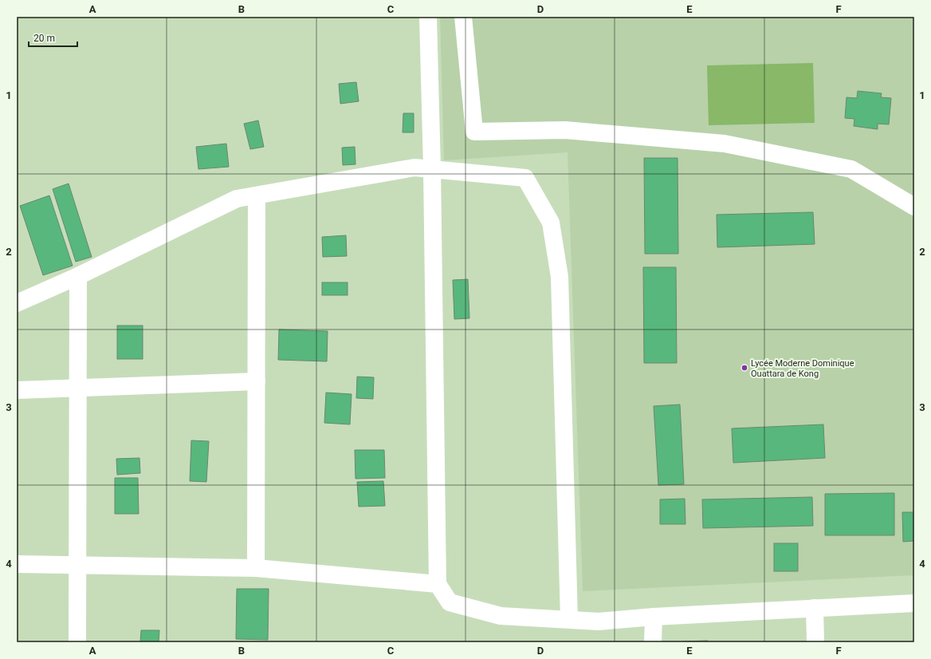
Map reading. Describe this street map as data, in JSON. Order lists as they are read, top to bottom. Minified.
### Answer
{"places":["Lycée Moderne Dominique Ouattara de Kong"],"scale_bar":"20 m","grid":{"columns":["A","B","C","D","E","F"],"rows":["1","2","3","4"]}}
